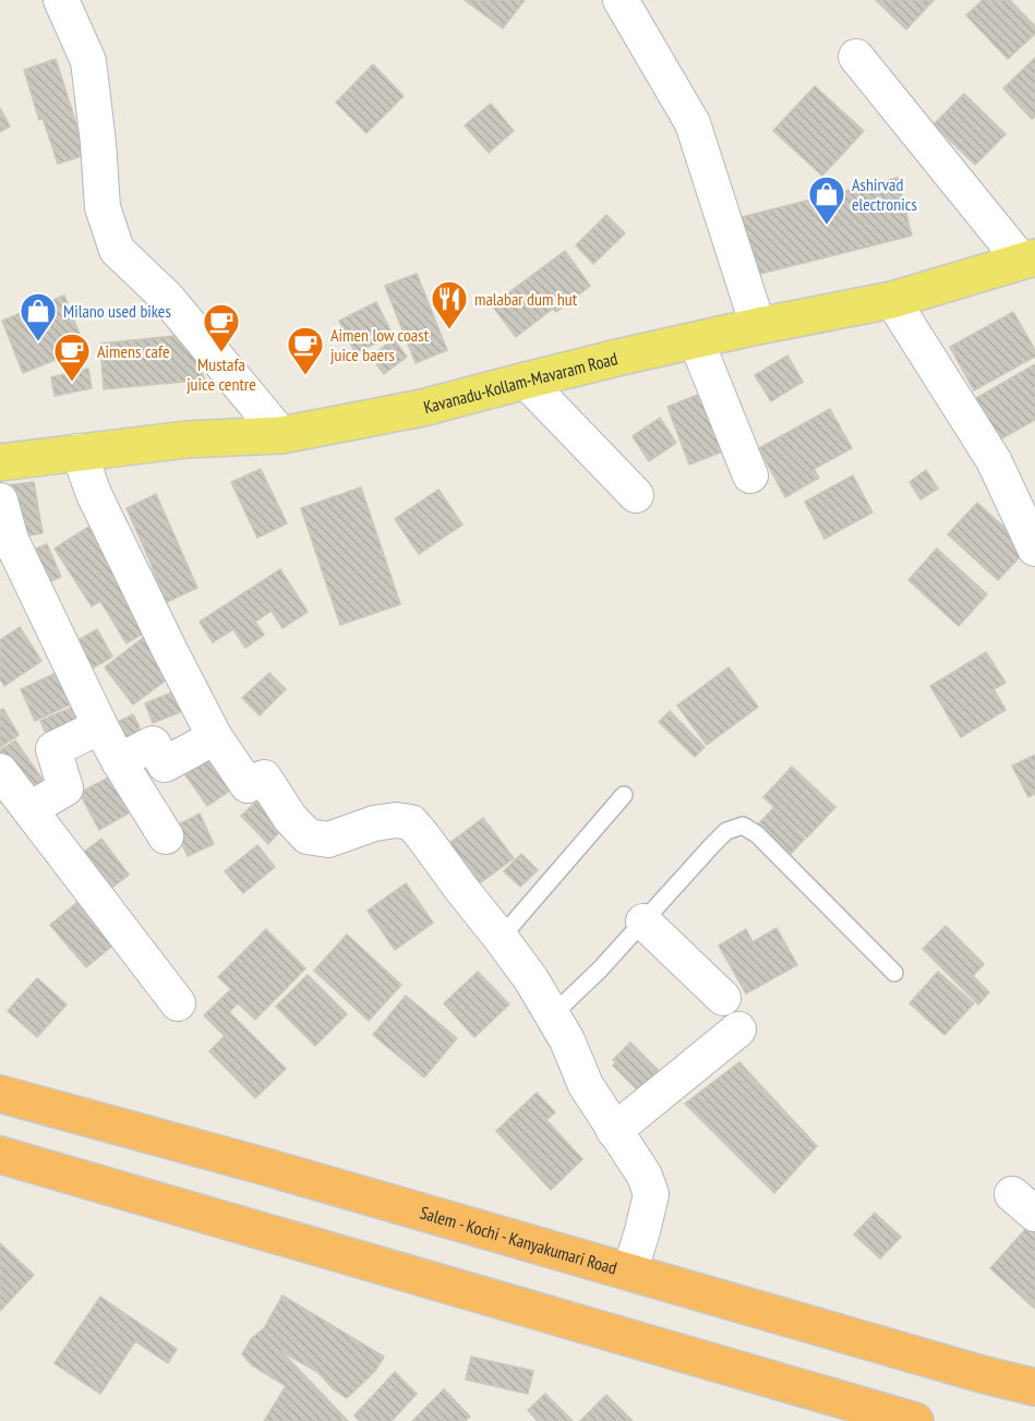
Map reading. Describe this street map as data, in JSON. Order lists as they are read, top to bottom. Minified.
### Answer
{"streets":{"highway":["Salem - Kochi - Kanyakumari Road"],"main road":["Kavanadu-Kollam-Mavaram Road"]},"places":{"shop":["Ashirvad electronics","Milano used bikes"],"restaurant":["malabar dum hut"],"cafe":["Mustafa juice centre","Aimen low coast juice baers","Aimens cafe"]}}
